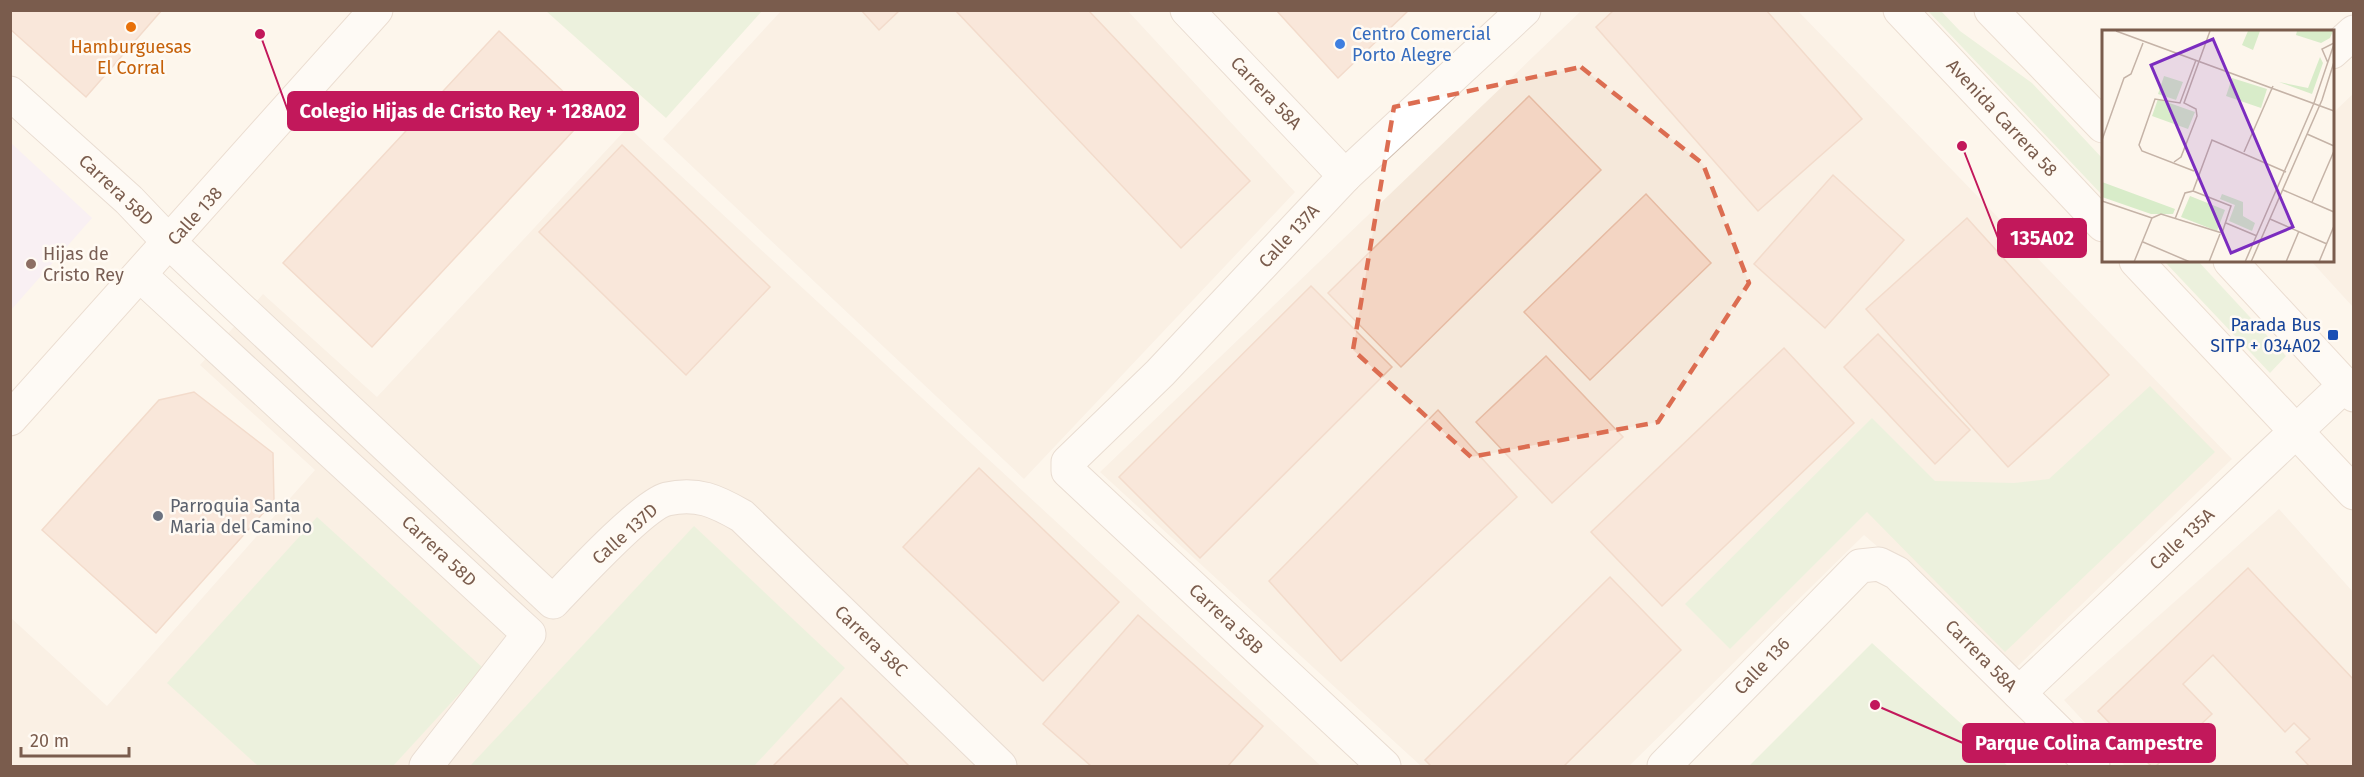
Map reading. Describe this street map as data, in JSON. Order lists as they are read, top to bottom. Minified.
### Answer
{"streets":{"street":["Carrera 58A","Avenida Carrera 58","Carrera 58D","Calle 138","Calle 137A","Calle 137D","Calle 135A","Carrera 58B","Carrera 58C","Calle 136"]},"crossings":[["Carrera 58A","Calle 137A"],["Carrera 58A","Calle 135A"],["Carrera 58A","Calle 136"],["Carrera 58D","Calle 138"],["Carrera 58D","Calle 137D"],["Calle 137A","Carrera 58B"],["Calle 137D","Carrera 58C"]],"places":{"other":["Hamburguesas El Corral","Colegio Hijas de Cristo Rey + 128A02","Centro Comercial Porto Alegre","135A02","Hijas de Cristo Rey","Parroquia Santa Maria del Camino","Parque Colina Campestre"],"transit":["Parada Bus SITP + 034A02"]},"scale_bar":"20 m"}
